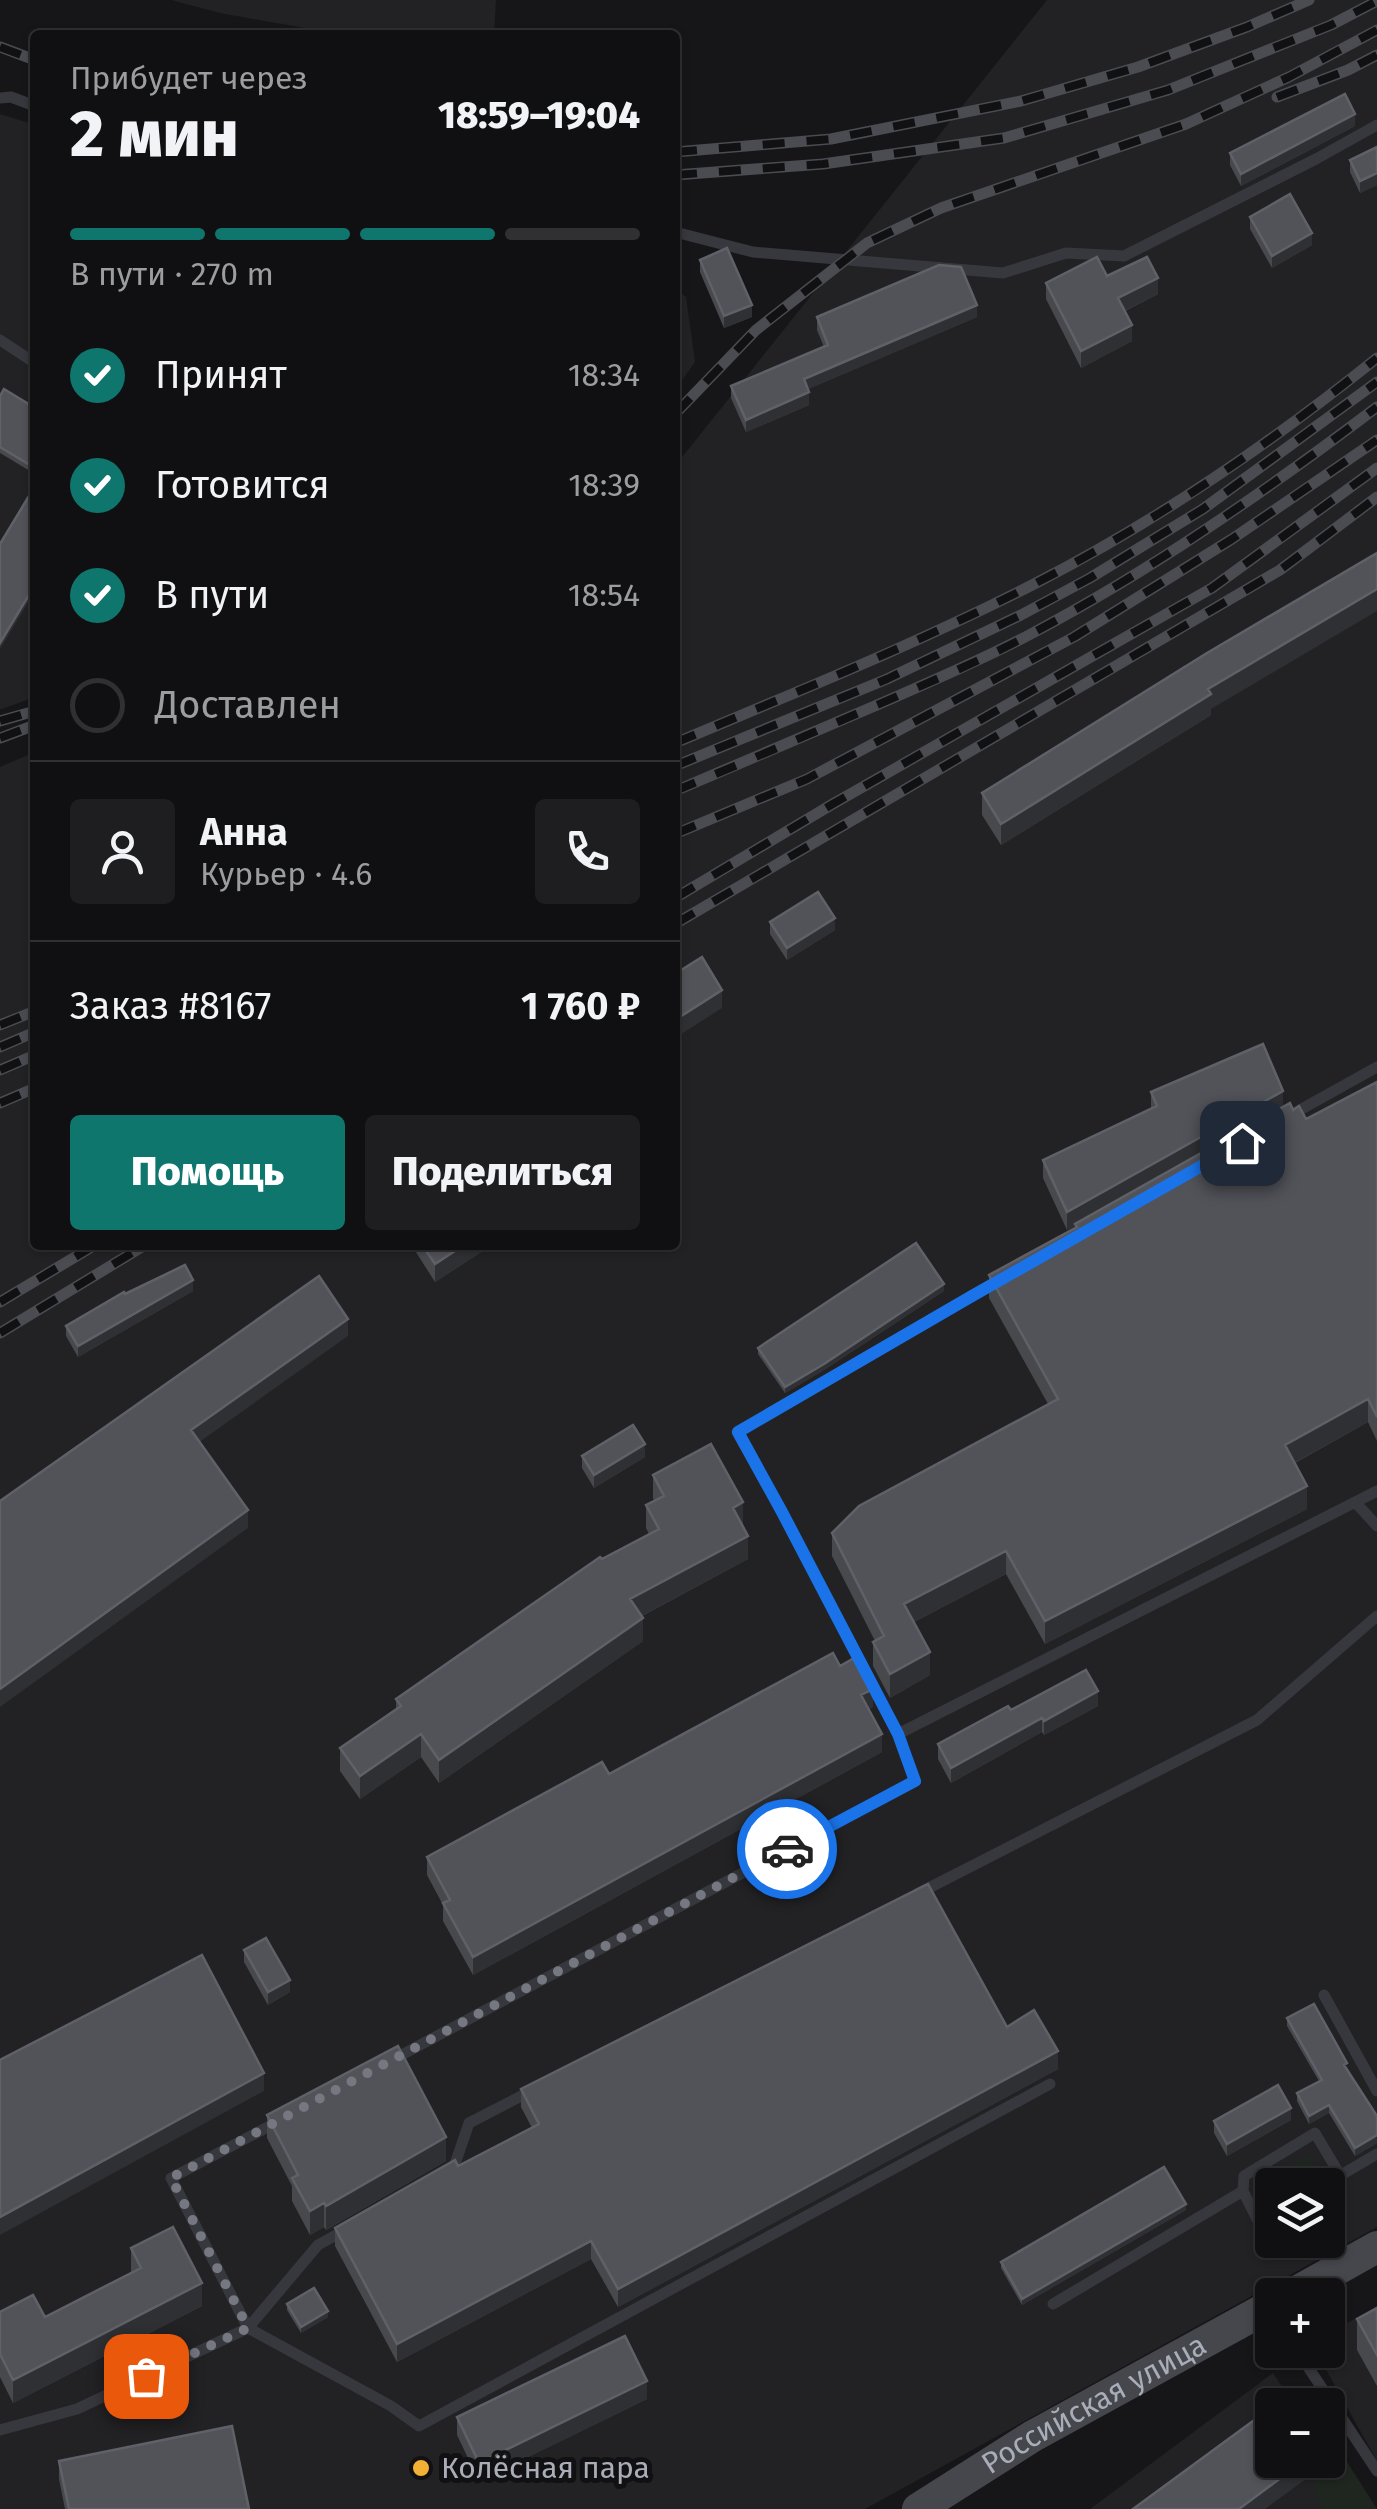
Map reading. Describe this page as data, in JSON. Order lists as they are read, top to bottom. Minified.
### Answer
{"streets":{"main road":["Российская улица"]},"places":["Колёсная пара"],"page":{"heading":["2 мин","Прибудет через","18:59–19:04"],"panel":["Анна","Курьер · 4.6","Заказ #8167","1 760 ₽"],"bar":"В пути · 270 m","list":[["Принят","18:34"],["Готовится","18:39"],["В пути","18:54"],"Доставлен"],"buttons":["Помощь","Поделиться"],"map_buttons":["+","−"]}}
